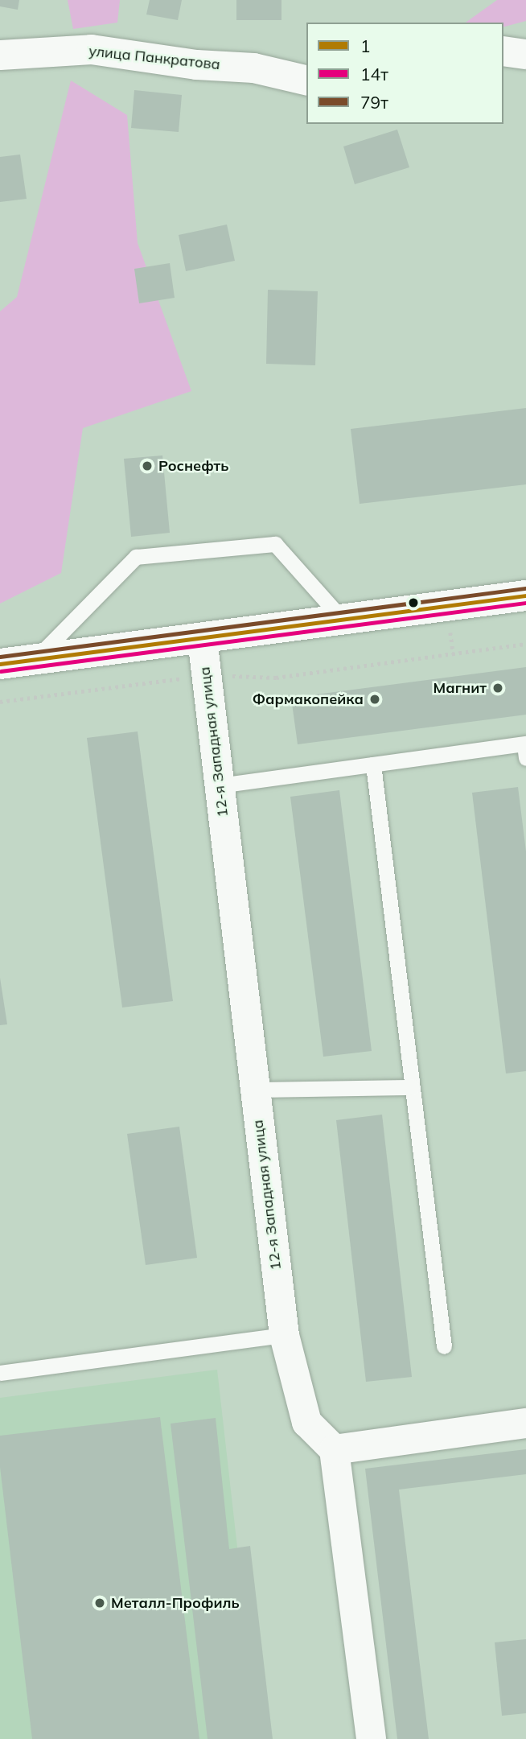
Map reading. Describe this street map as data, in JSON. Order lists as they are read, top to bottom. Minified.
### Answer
{"streets":{"street":["улица Панкратова","12-я Западная улица"]},"places":["Роснефть","Магнит","Фармакопейка","Металл-Профиль"],"lines":["transit line 79т","transit line 1","transit line 14т"],"legend":["1","14т","79т"]}
